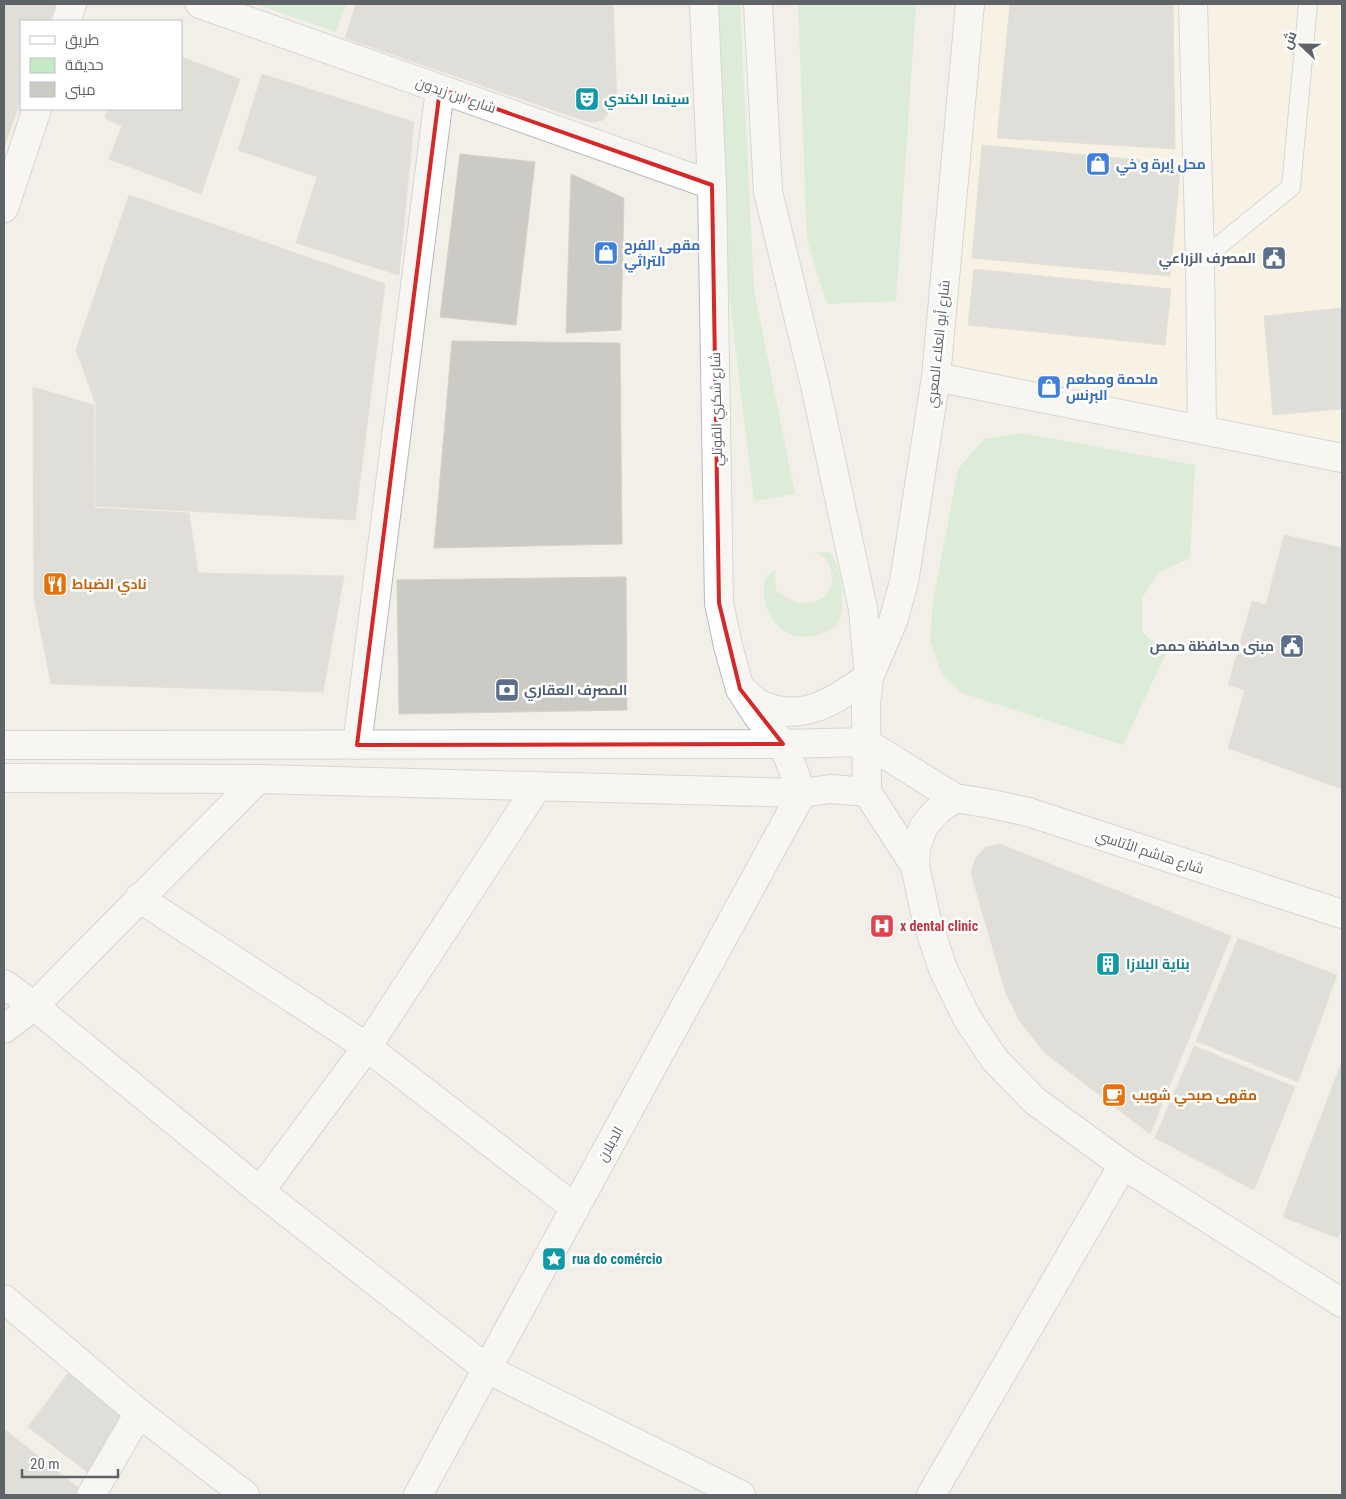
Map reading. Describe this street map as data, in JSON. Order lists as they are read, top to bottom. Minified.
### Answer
{"streets":{"street":["شارع ابن زيدون","شارع أبو العلاء المعري","شارع شكري القوتلي","شارع هاشم الأتاسي","الدبلان"]},"crossings":[["شارع ابن زيدون","شارع شكري القوتلي"],["شارع شكري القوتلي","الدبلان"]],"places":{"theatre":["سينما الكندي"],"shop":["محل إبرة و خي","مقهى الفرح التراثي","ملحمة ومطعم البرنس"],"public building":["المصرف الزراعي","مبنى محافظة حمص"],"restaurant":["نادي الضباط"],"bank":["المصرف العقاري"],"hospital":["x dental clinic"],"building":["بناية البلازا"],"cafe":["مقهى صبحي شويب"],"place":["rua do comércio"]},"legend":["طريق","حديقة","مبنى"],"scale_bar":"20 m","north":"left"}
